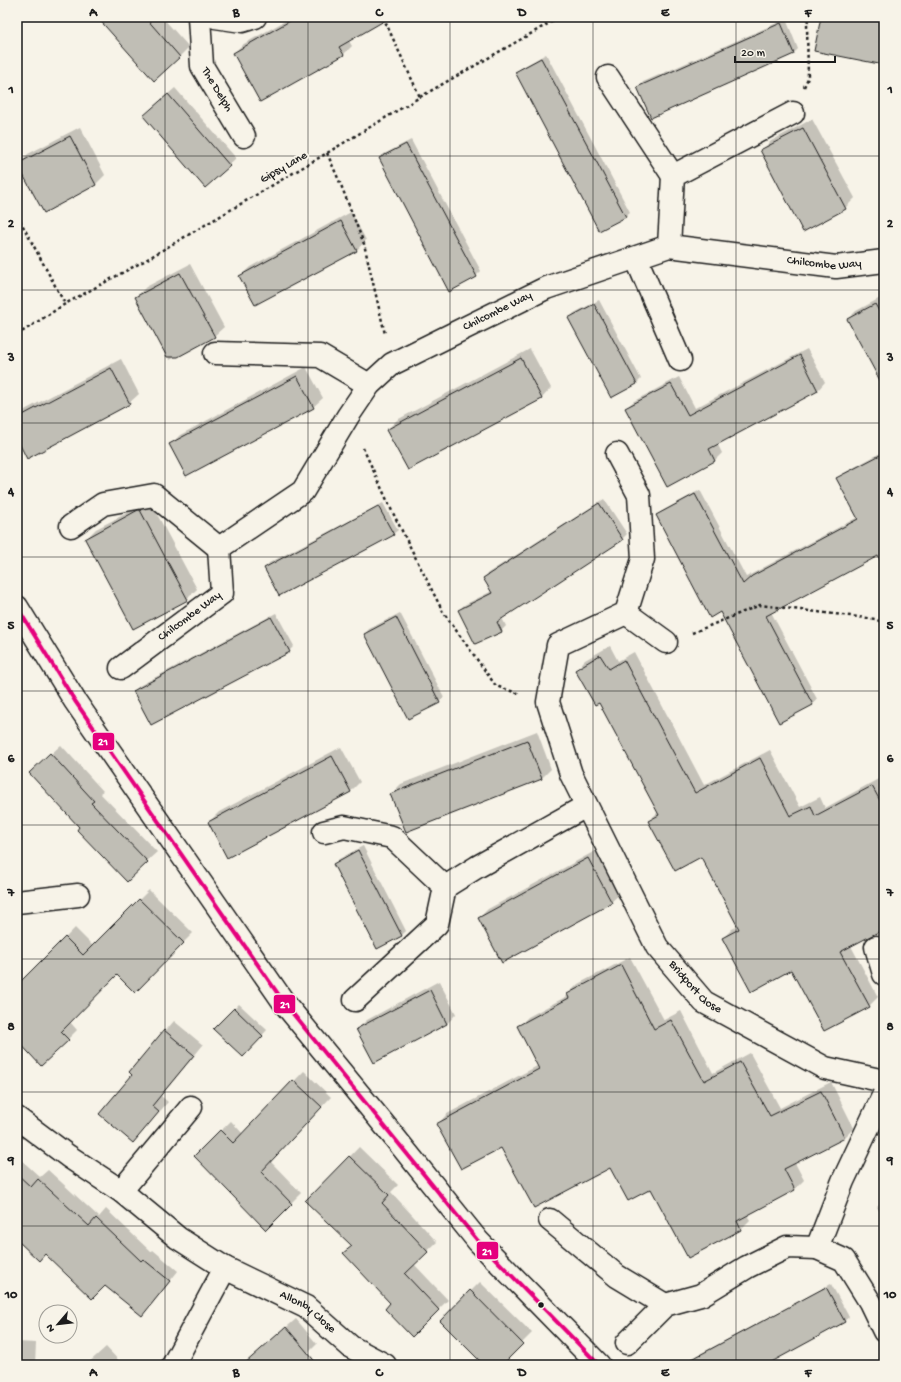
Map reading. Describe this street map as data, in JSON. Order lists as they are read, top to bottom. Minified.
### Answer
{"streets":{"street":["The Delph","Chilcombe Way","Bridport Close","Allonby Close"],"path":["Gipsy Lane"]},"lines":["transit line 21"],"scale_bar":"20 m","north":"bottom left","grid":{"columns":["A","B","C","D","E","F"],"rows":["1","2","3","4","5","6","7","8","9","10"]}}
